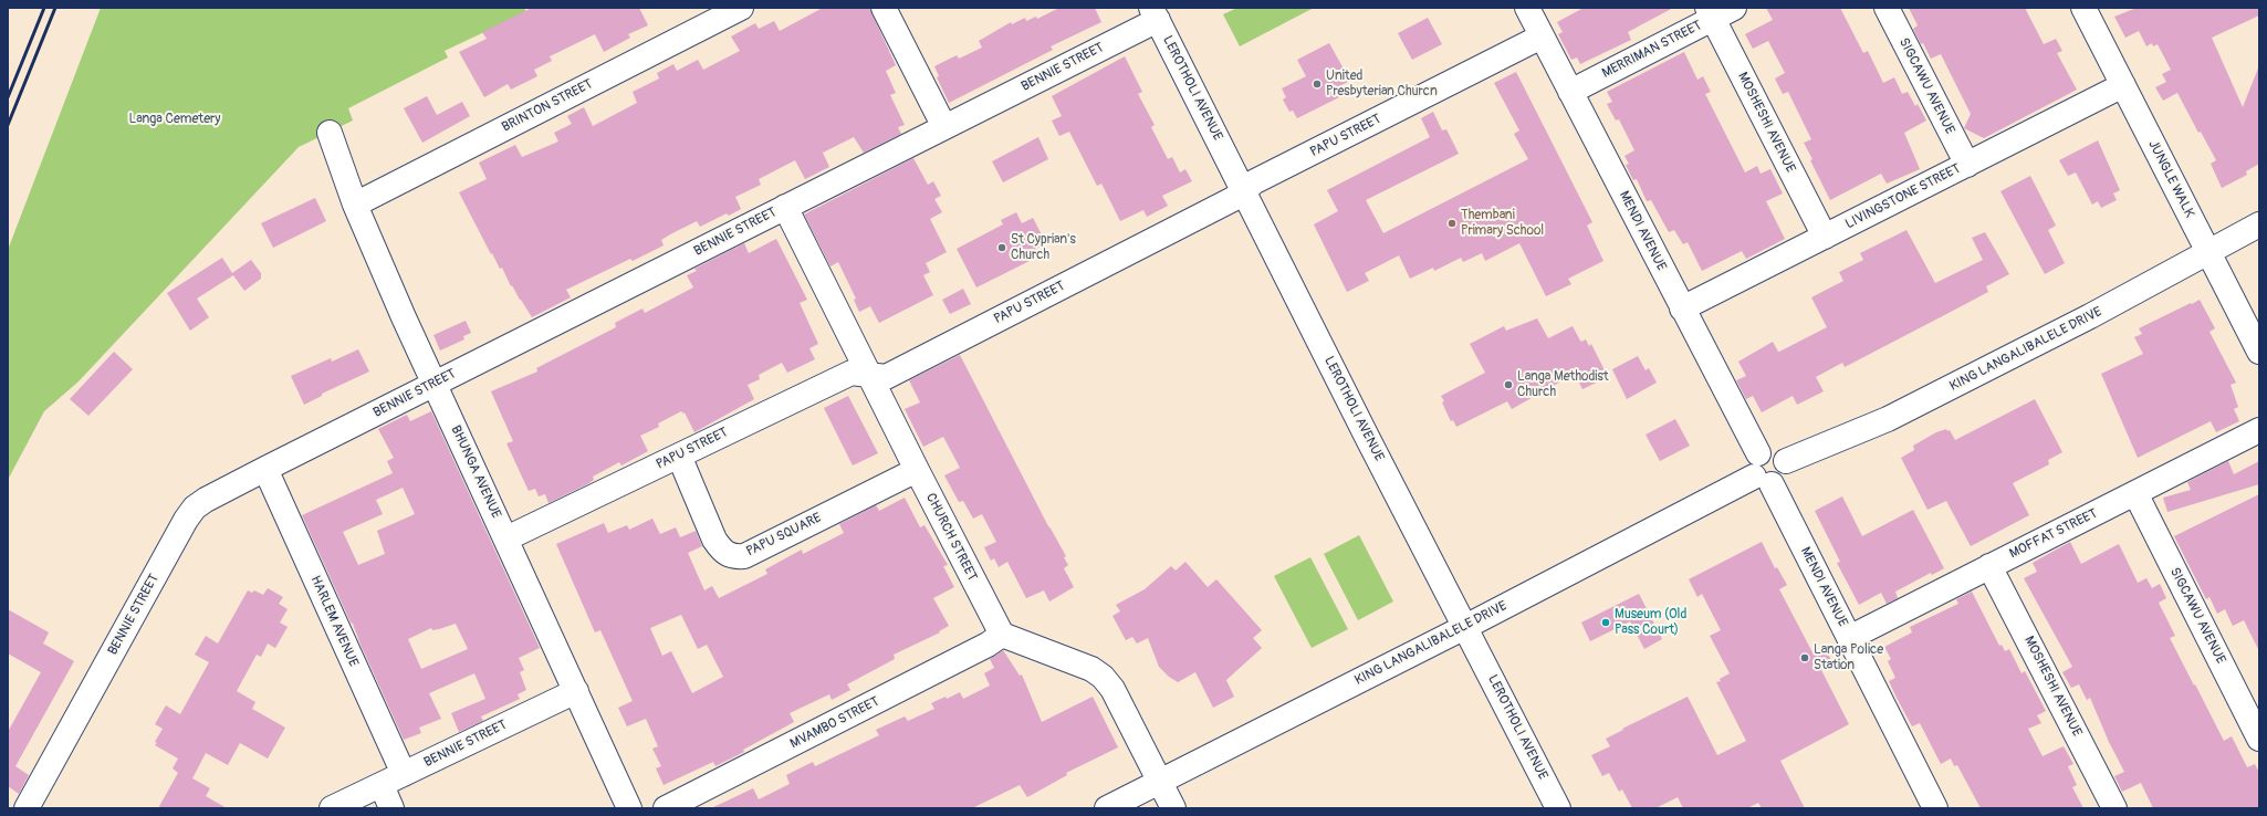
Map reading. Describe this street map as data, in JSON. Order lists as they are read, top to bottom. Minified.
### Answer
{"streets":{"street":["MERRIMAN STREET","BENNIE STREET","SIGCAWU AVENUE","LEROTHOLI AVENUE","BRINTON STREET","MOSHESHI AVENUE","PAPU STREET","JUNGLE WALK","LIVINGSTONE STREET","MENDI AVENUE","KING LANGALIBALELE DRIVE","BHUNGA AVENUE","MOFFAT STREET","PAPU SQUARE","CHURCH STREET","HARLEM AVENUE","MVAMBO STREET"]},"crossings":[["MERRIMAN STREET","MOSHESHI AVENUE"],["MERRIMAN STREET","MENDI AVENUE"],["BENNIE STREET","LEROTHOLI AVENUE"],["BENNIE STREET","BHUNGA AVENUE"],["BENNIE STREET","CHURCH STREET"],["BENNIE STREET","HARLEM AVENUE"],["SIGCAWU AVENUE","LIVINGSTONE STREET"],["SIGCAWU AVENUE","MOFFAT STREET"],["LEROTHOLI AVENUE","PAPU STREET"],["LEROTHOLI AVENUE","KING LANGALIBALELE DRIVE"],["BRINTON STREET","BHUNGA AVENUE"],["MOSHESHI AVENUE","LIVINGSTONE STREET"],["MOSHESHI AVENUE","MOFFAT STREET"],["PAPU STREET","MENDI AVENUE"],["PAPU STREET","BHUNGA AVENUE"],["PAPU STREET","PAPU SQUARE"],["PAPU STREET","CHURCH STREET"],["JUNGLE WALK","LIVINGSTONE STREET"],["JUNGLE WALK","KING LANGALIBALELE DRIVE"],["LIVINGSTONE STREET","MENDI AVENUE"],["MENDI AVENUE","KING LANGALIBALELE DRIVE"],["MENDI AVENUE","MOFFAT STREET"],["PAPU SQUARE","CHURCH STREET"],["CHURCH STREET","MVAMBO STREET"]],"parks":["Langa Cemetery"],"places":["United Presbyterian Churcn","Thembani Primary School","St Cyprian's Church","Langa Methodist Church","Museum (Old Pass Court)","Langa Police Station"]}
